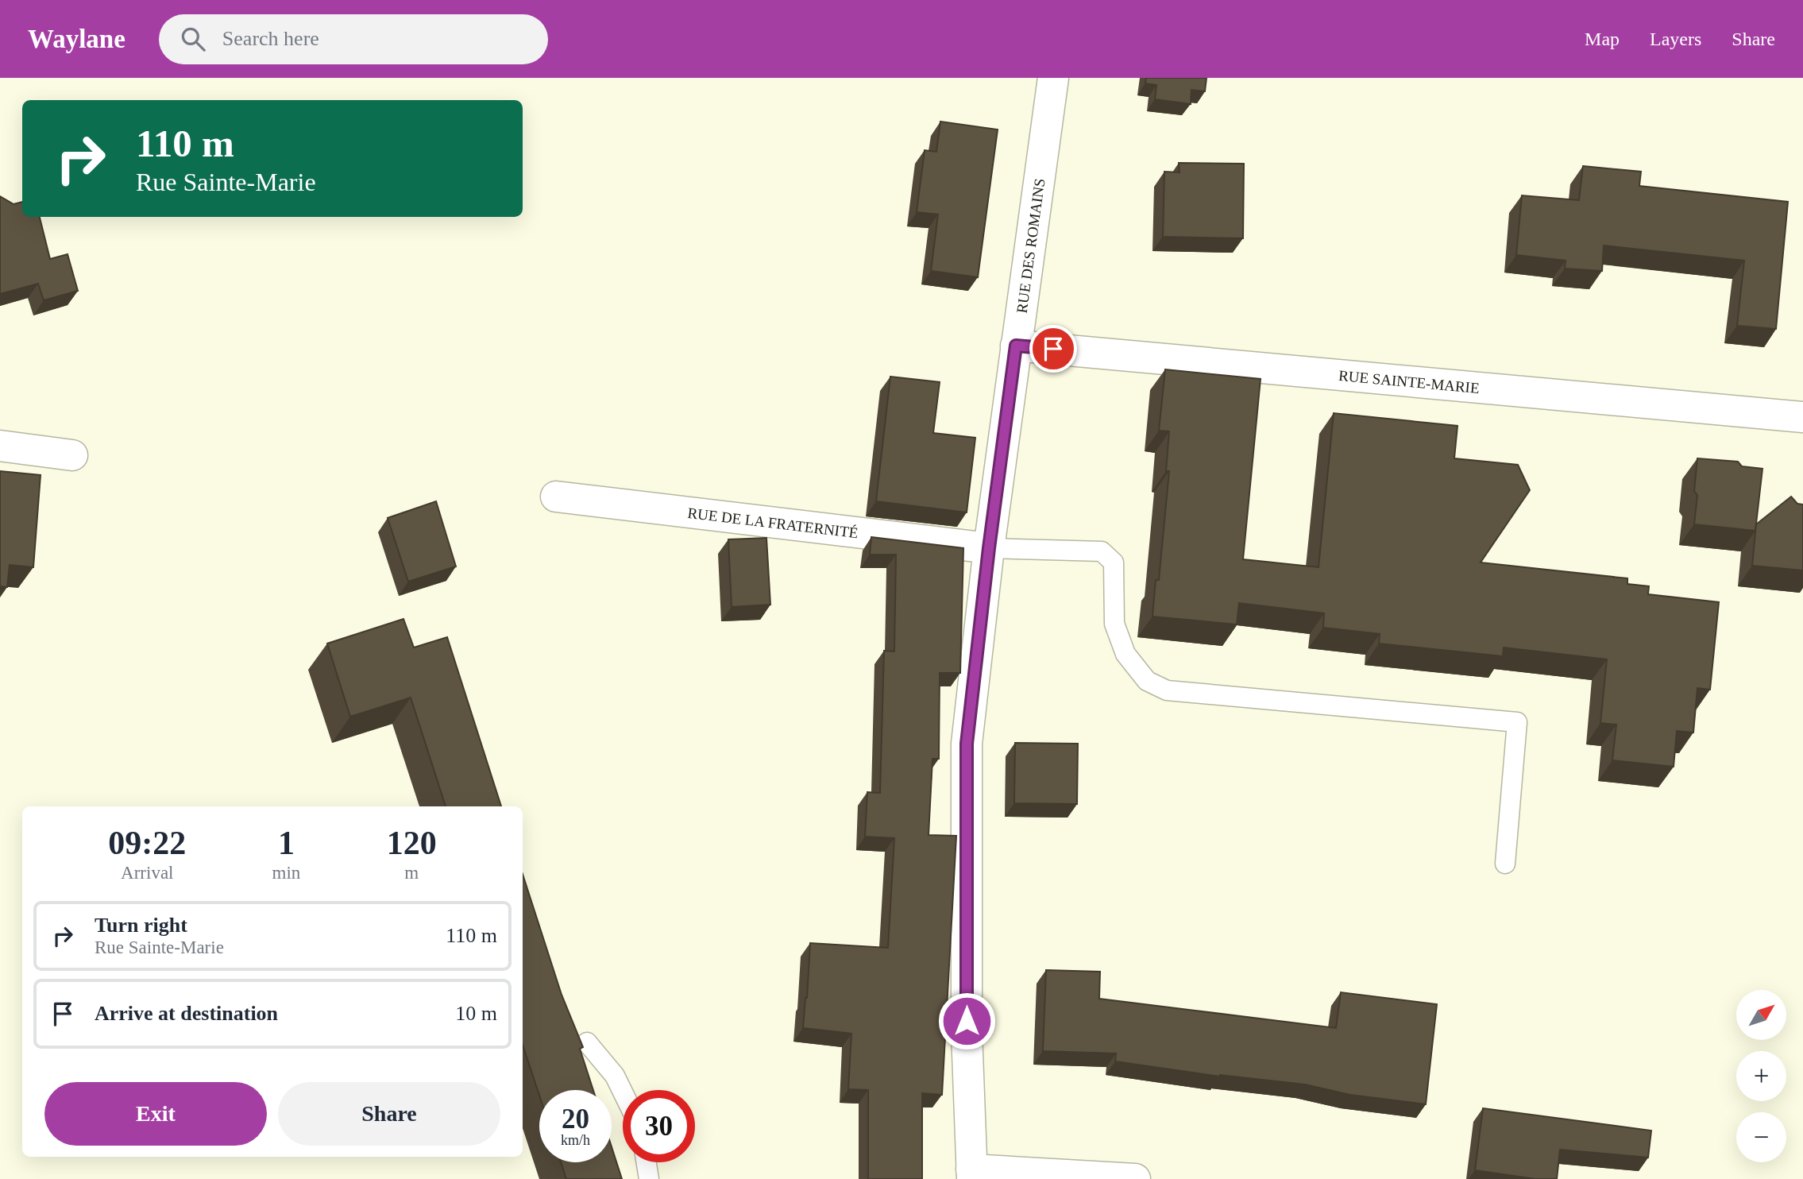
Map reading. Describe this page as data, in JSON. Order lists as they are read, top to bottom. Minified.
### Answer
{"streets":{"street":["RUE DES ROMAINS","RUE SAINTE-MARIE","RUE DE LA FRATERNITÉ"]},"crossings":[["RUE DES ROMAINS","RUE SAINTE-MARIE"],["RUE DES ROMAINS","RUE DE LA FRATERNITÉ"]],"north":"top right","page":{"header":"Waylane","search":"Search here","nav":["Map","Layers","Share"],"turn":["110 m","Rue Sainte-Marie"],"eta":["09:22","Arrival","1","min","120","m"],"list":[{"name":"Turn right","note":"Rue Sainte-Marie","value":"110 m"},{"name":"Arrive at destination","value":"10 m"}],"map_buttons":["+","−"],"buttons":["Exit","Share"],"speed":"20 km/h","limit":"30"}}
